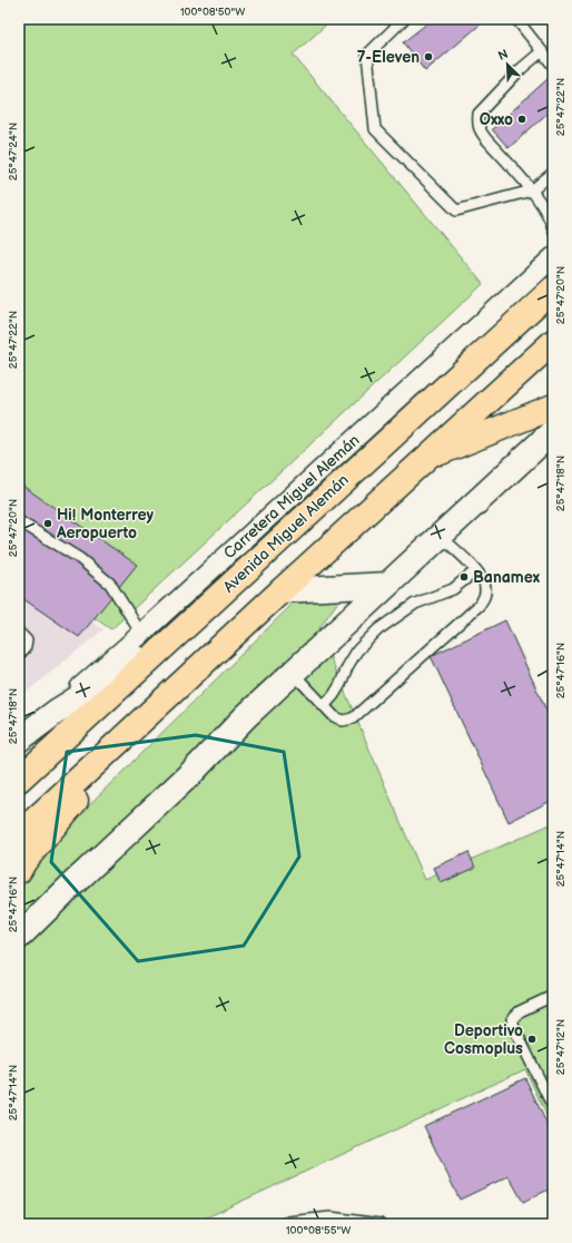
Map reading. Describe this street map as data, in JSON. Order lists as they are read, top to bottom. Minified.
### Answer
{"streets":{"highway":["Avenida Miguel Alemán"],"street":["Carretera Miguel Alemán"]},"places":["7-Eleven","Oxxo","Hi! Monterrey Aeropuerto","Banamex","Deportivo Cosmoplus"],"north":"top left","coordinates":["100°08'50\"W","25°47'22\"N","25°47'24\"N","25°47'20\"N","25°47'18\"N","25°47'16\"N","25°47'14\"N","25°47'12\"N","100°08'55\"W"]}
